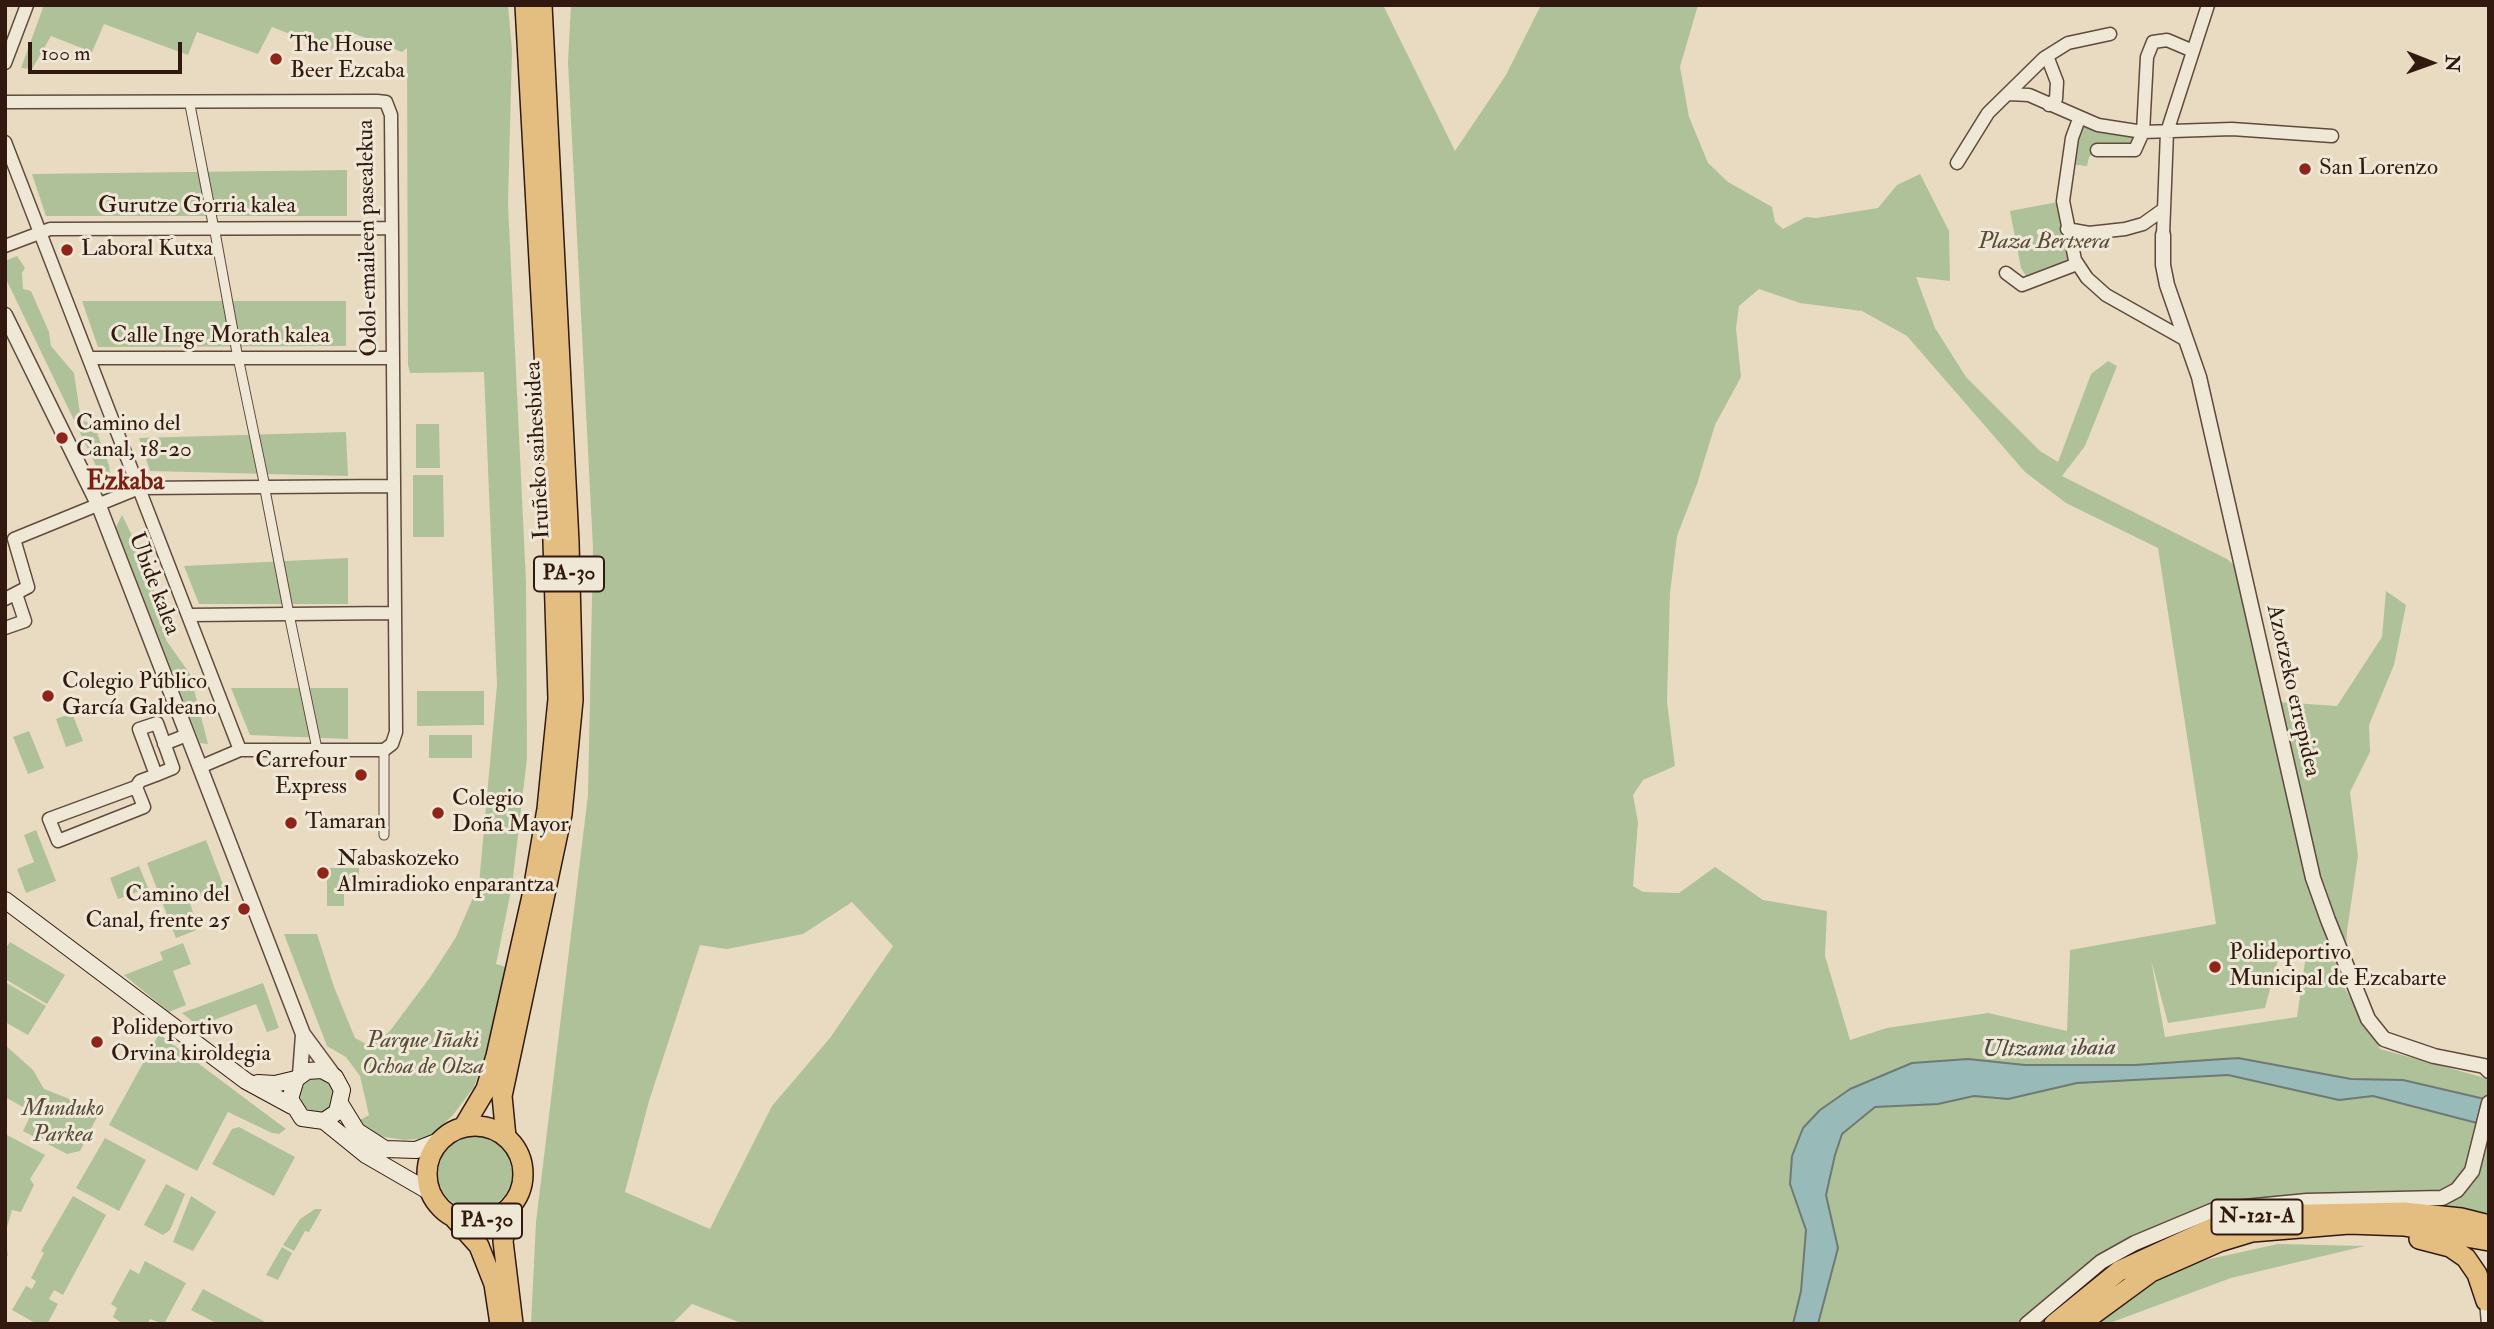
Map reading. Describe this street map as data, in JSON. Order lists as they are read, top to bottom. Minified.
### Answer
{"streets":{"highway":["Iruñeko saihesbidea","PA-30","N-121-A"],"street":["Gurutze Gorria kalea","Odol-emaileen pasealekua","Calle Inge Morath kalea","Ubide kalea","Azotzeko errepidea"]},"crossings":[["Gurutze Gorria kalea","Odol-emaileen pasealekua"],["Gurutze Gorria kalea","Ubide kalea"],["Odol-emaileen pasealekua","Calle Inge Morath kalea"],["Calle Inge Morath kalea","Ubide kalea"],["Iruñeko saihesbidea","PA-30"]],"districts":["Ezkaba"],"water":["Ultzama ibaia"],"parks":["Plaza Bertxera","Parque Iñaki Ochoa de Olza","Munduko Parkea"],"places":["The House Beer Ezcaba","San Lorenzo","Laboral Kutxa","Camino del Canal, 18-20","Colegio Público García Galdeano","Carrefour Express","Colegio Doña Mayor","Tamaran","Nabaskozeko Almiradioko enparantza","Camino del Canal, frente 25","Polideportivo Municipal de Ezcabarte","Polideportivo Orvina kiroldegia"],"scale_bar":"100 m","north":"right"}
